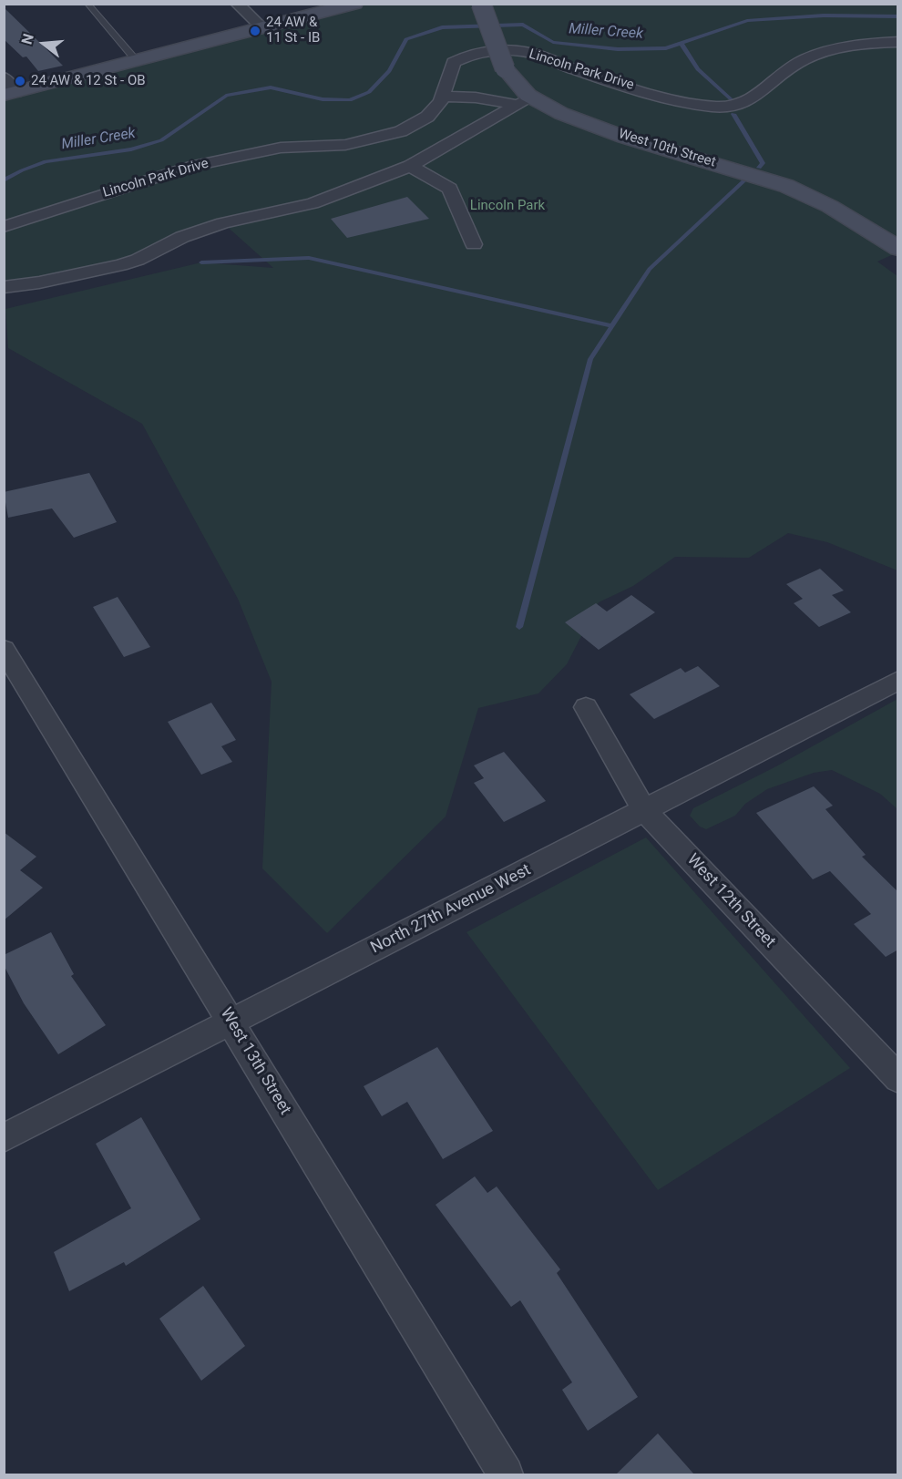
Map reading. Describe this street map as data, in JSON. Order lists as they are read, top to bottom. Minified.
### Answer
{"streets":{"street":["Lincoln Park Drive","West 10th Street","West 12th Street","North 27th Avenue West","West 13th Street"]},"crossings":[["West 12th Street","North 27th Avenue West"],["North 27th Avenue West","West 13th Street"]],"water":["Miller Creek"],"parks":["Lincoln Park"],"places":["24 AW & 11 St - IB","24 AW & 12 St - OB"],"north":"left"}
